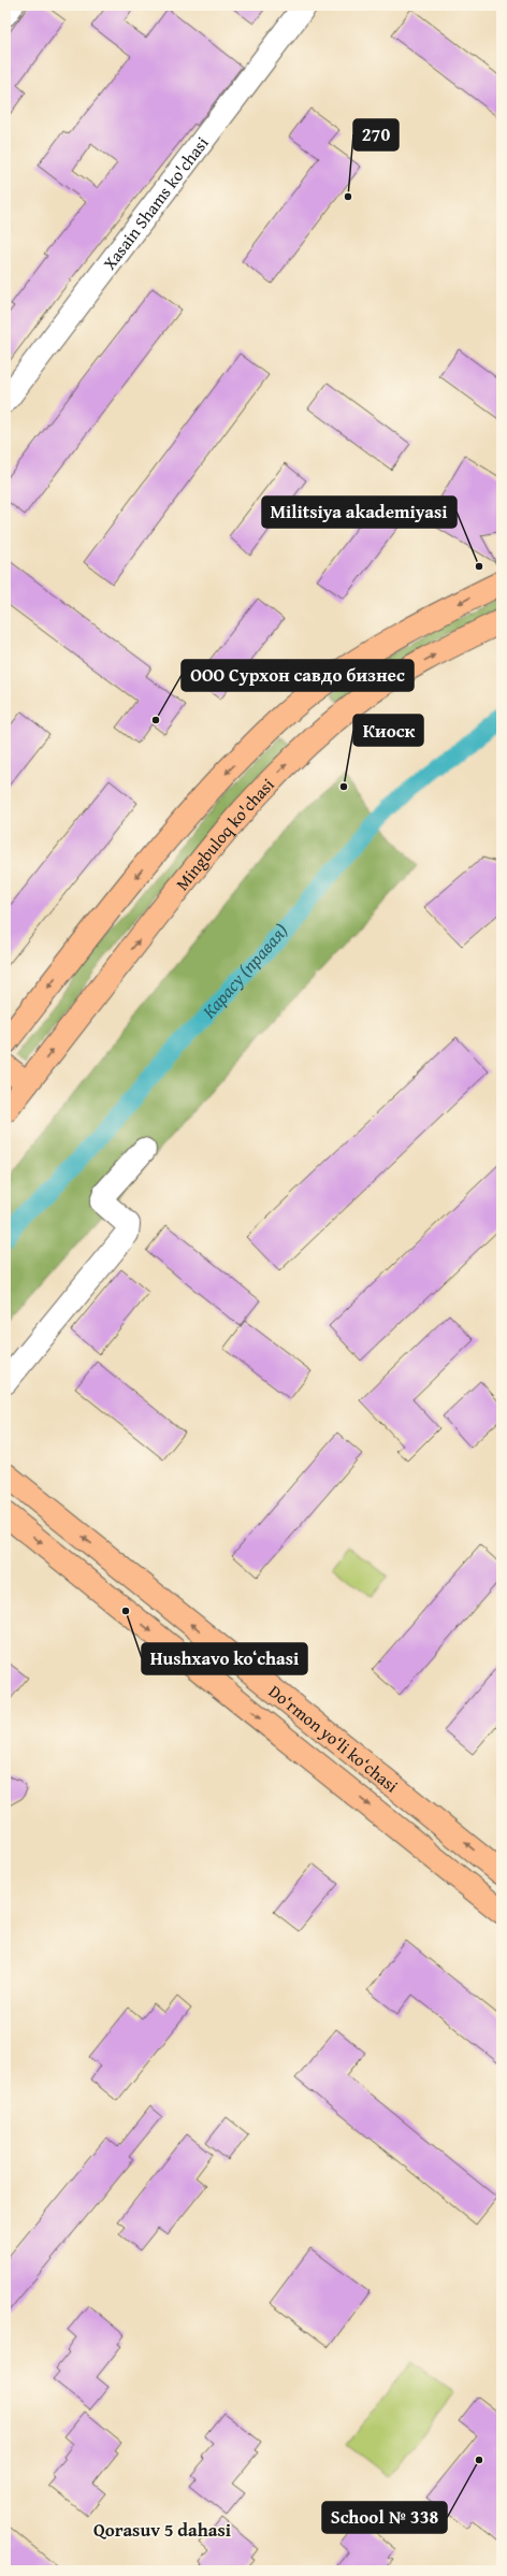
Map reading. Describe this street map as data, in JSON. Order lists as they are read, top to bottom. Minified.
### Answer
{"streets":{"main road":["Mingbuloq ko'chasi","Do‘rmon yo‘li ko‘chasi"],"street":["Xasain Shams ko'chasi"]},"districts":["Qorasuv 5 dahasi"],"water":["Карасу (правая)"],"places":["270","Militsiya akademiyasi","ООО Сурхон савдо бизнес","Киоск","Hushxavo koʻchasi","School № 338"]}
